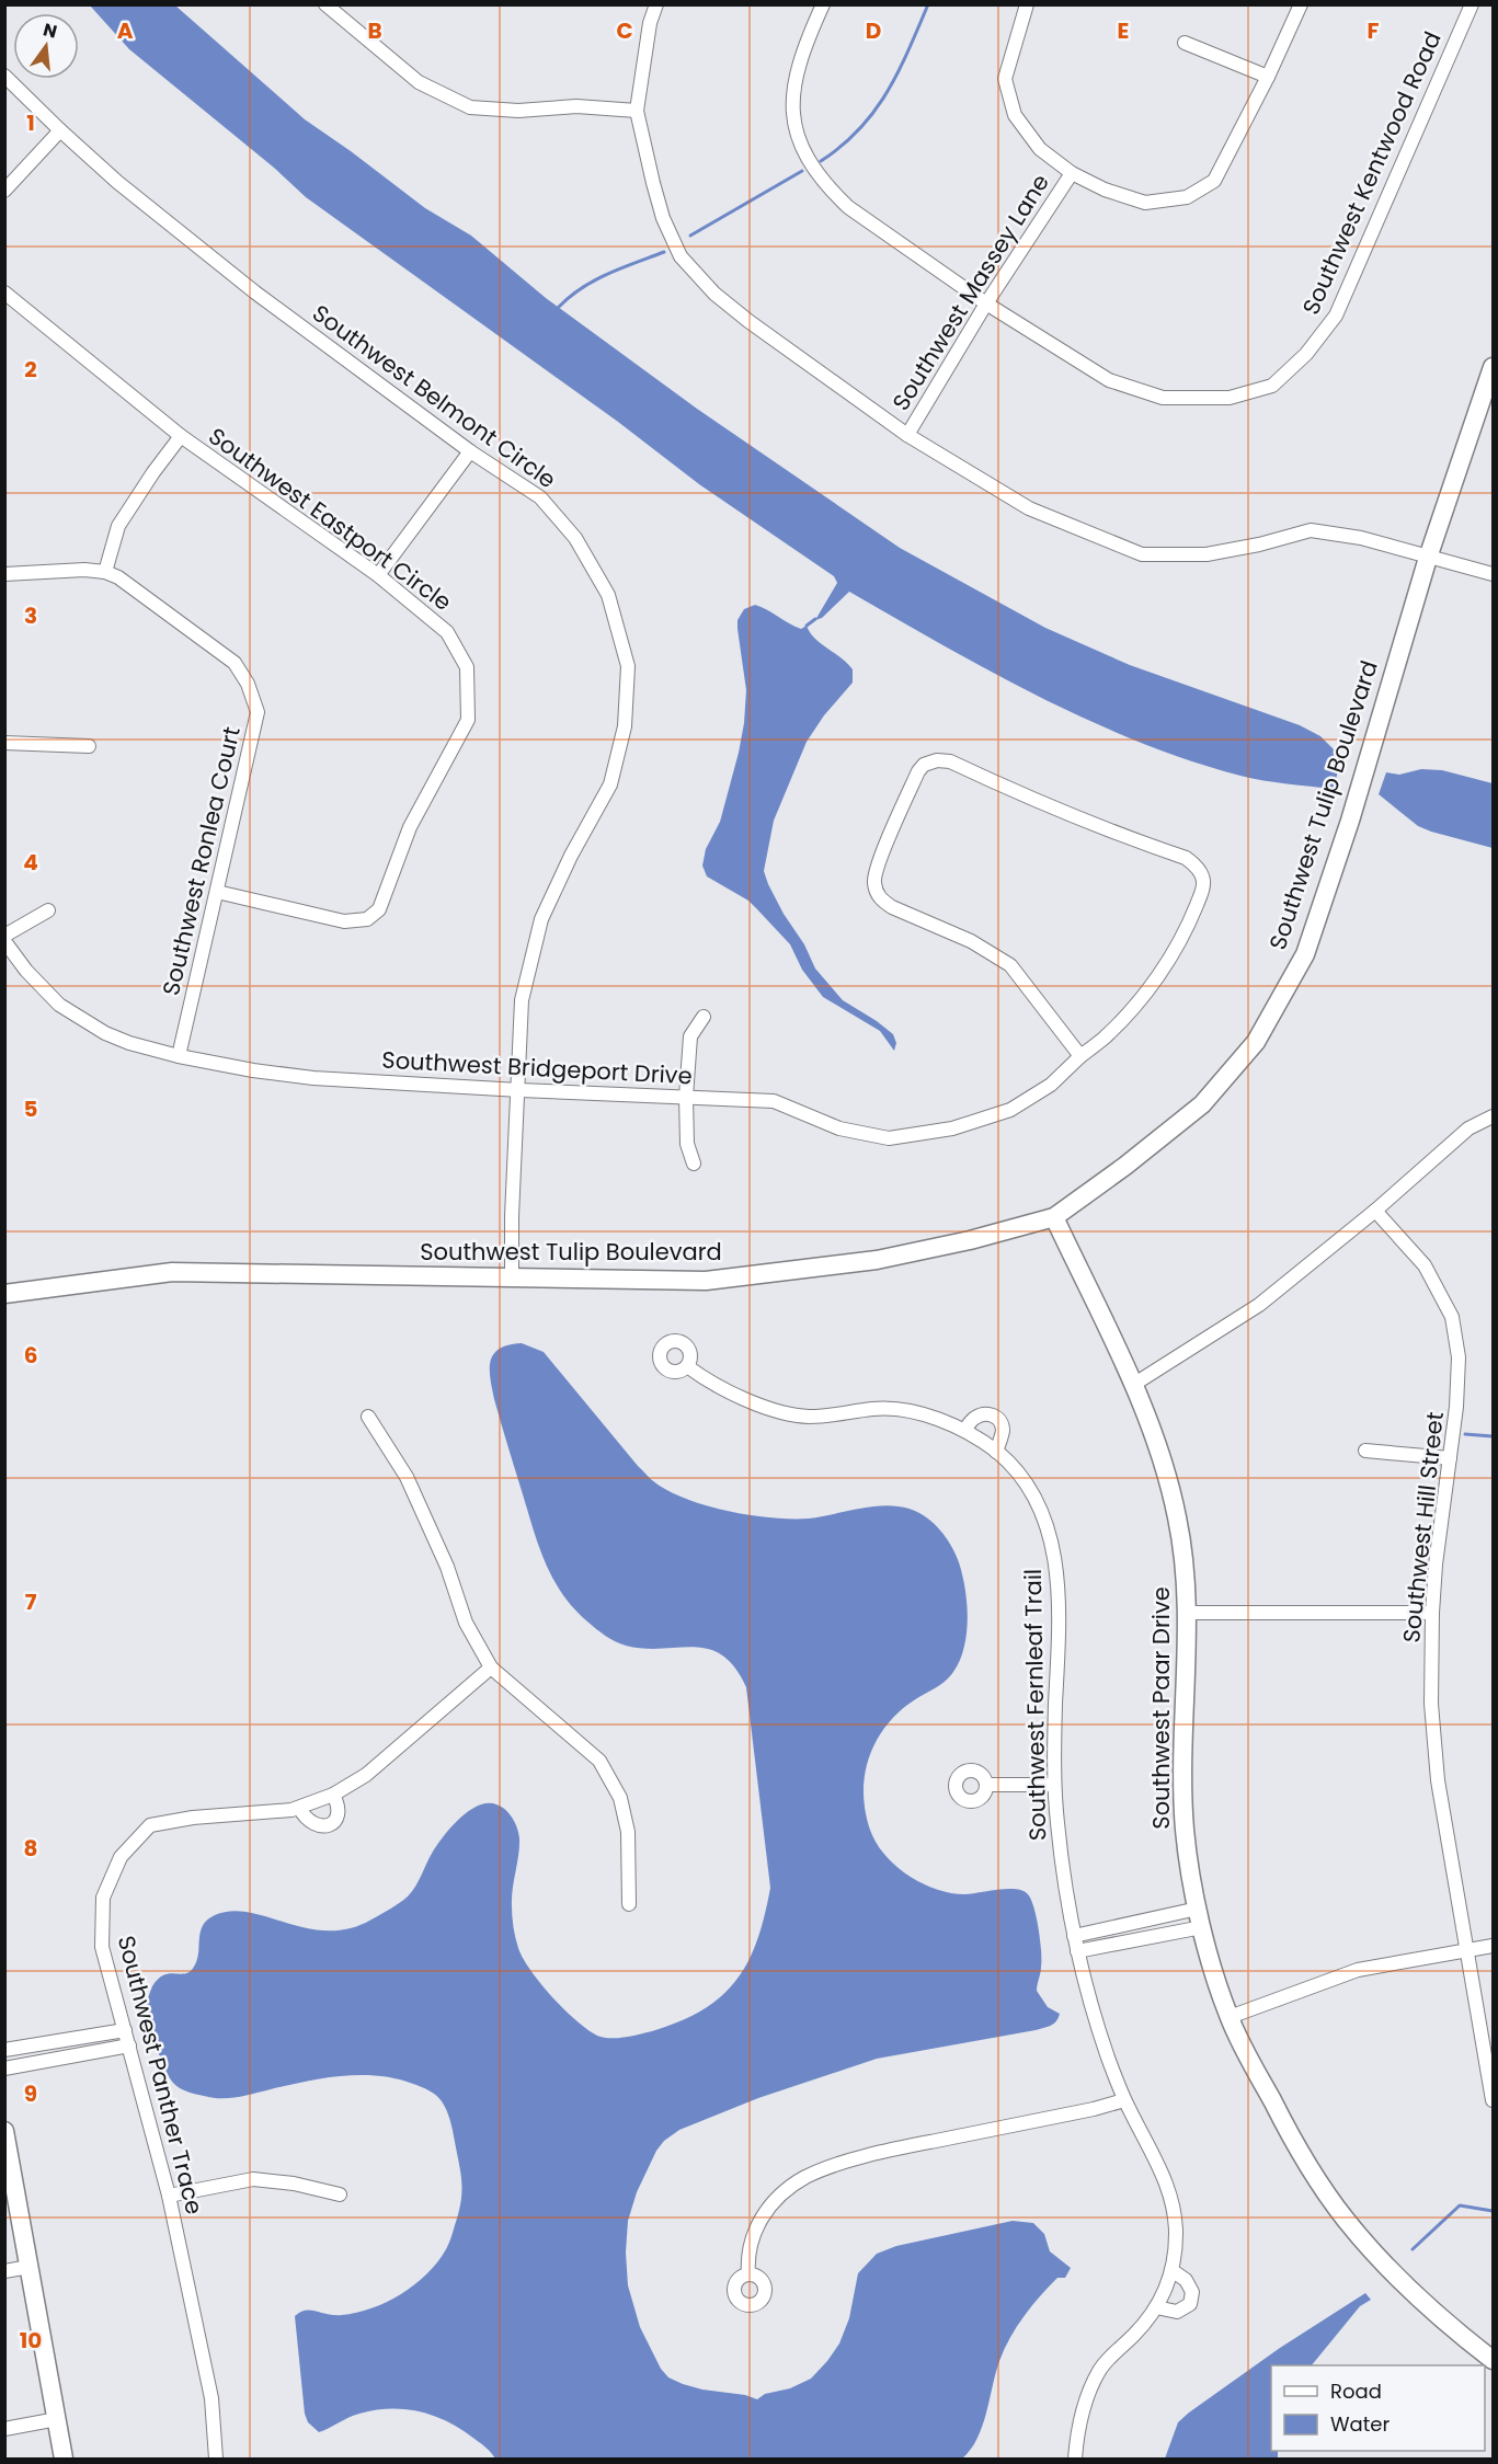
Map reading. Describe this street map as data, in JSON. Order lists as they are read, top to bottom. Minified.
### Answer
{"streets":{"street":["Southwest Kentwood Road","Southwest Massey Lane","Southwest Belmont Circle","Southwest Eastport Circle","Southwest Tulip Boulevard","Southwest Ronlea Court","Southwest Bridgeport Drive","Southwest Hill Street","Southwest Fernleaf Trail","Southwest Paar Drive","Southwest Panther Trace"]},"crossings":[["Southwest Kentwood Road","Southwest Massey Lane"],["Southwest Belmont Circle","Southwest Tulip Boulevard"],["Southwest Belmont Circle","Southwest Bridgeport Drive"],["Southwest Eastport Circle","Southwest Ronlea Court"],["Southwest Tulip Boulevard","Southwest Paar Drive"],["Southwest Ronlea Court","Southwest Bridgeport Drive"]],"legend":["Road","Water"],"north":"top","grid":{"columns":["A","B","C","D","E","F"],"rows":["1","2","3","4","5","6","7","8","9","10"]}}
